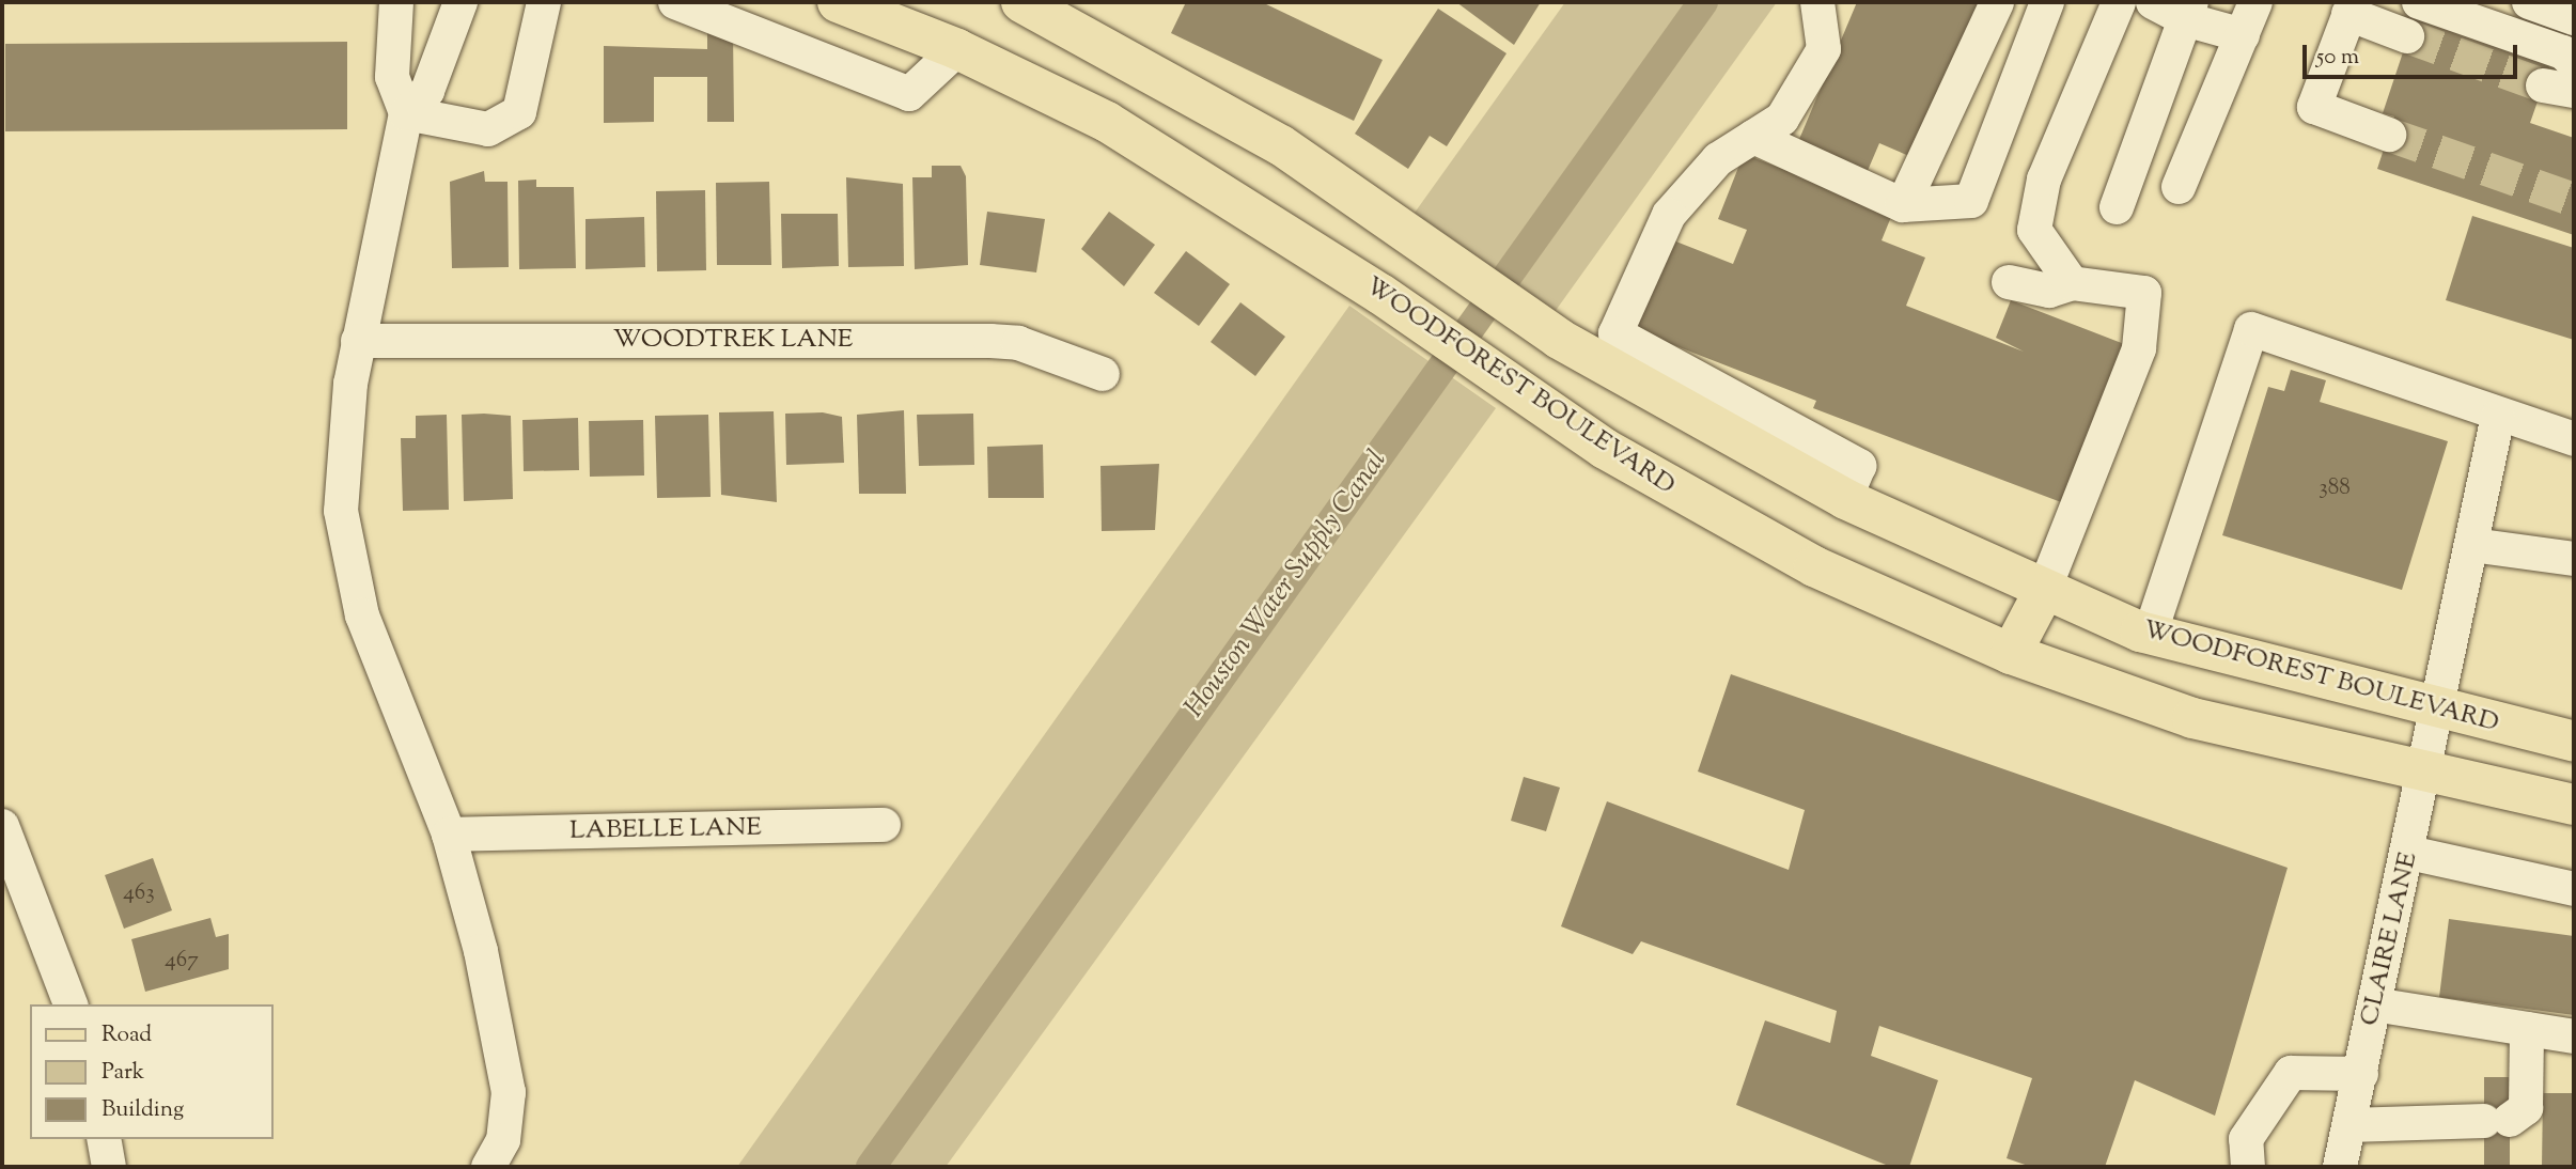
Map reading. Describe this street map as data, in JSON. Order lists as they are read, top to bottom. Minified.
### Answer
{"streets":{"main road":["WOODFOREST BOULEVARD"],"street":["WOODTREK LANE","LABELLE LANE","CLAIRE LANE"]},"crossings":[["WOODFOREST BOULEVARD","CLAIRE LANE"]],"water":["Houston Water Supply Canal"],"house_numbers":["388","463","467"],"legend":["Road","Park","Building"],"scale_bar":"50 m"}
